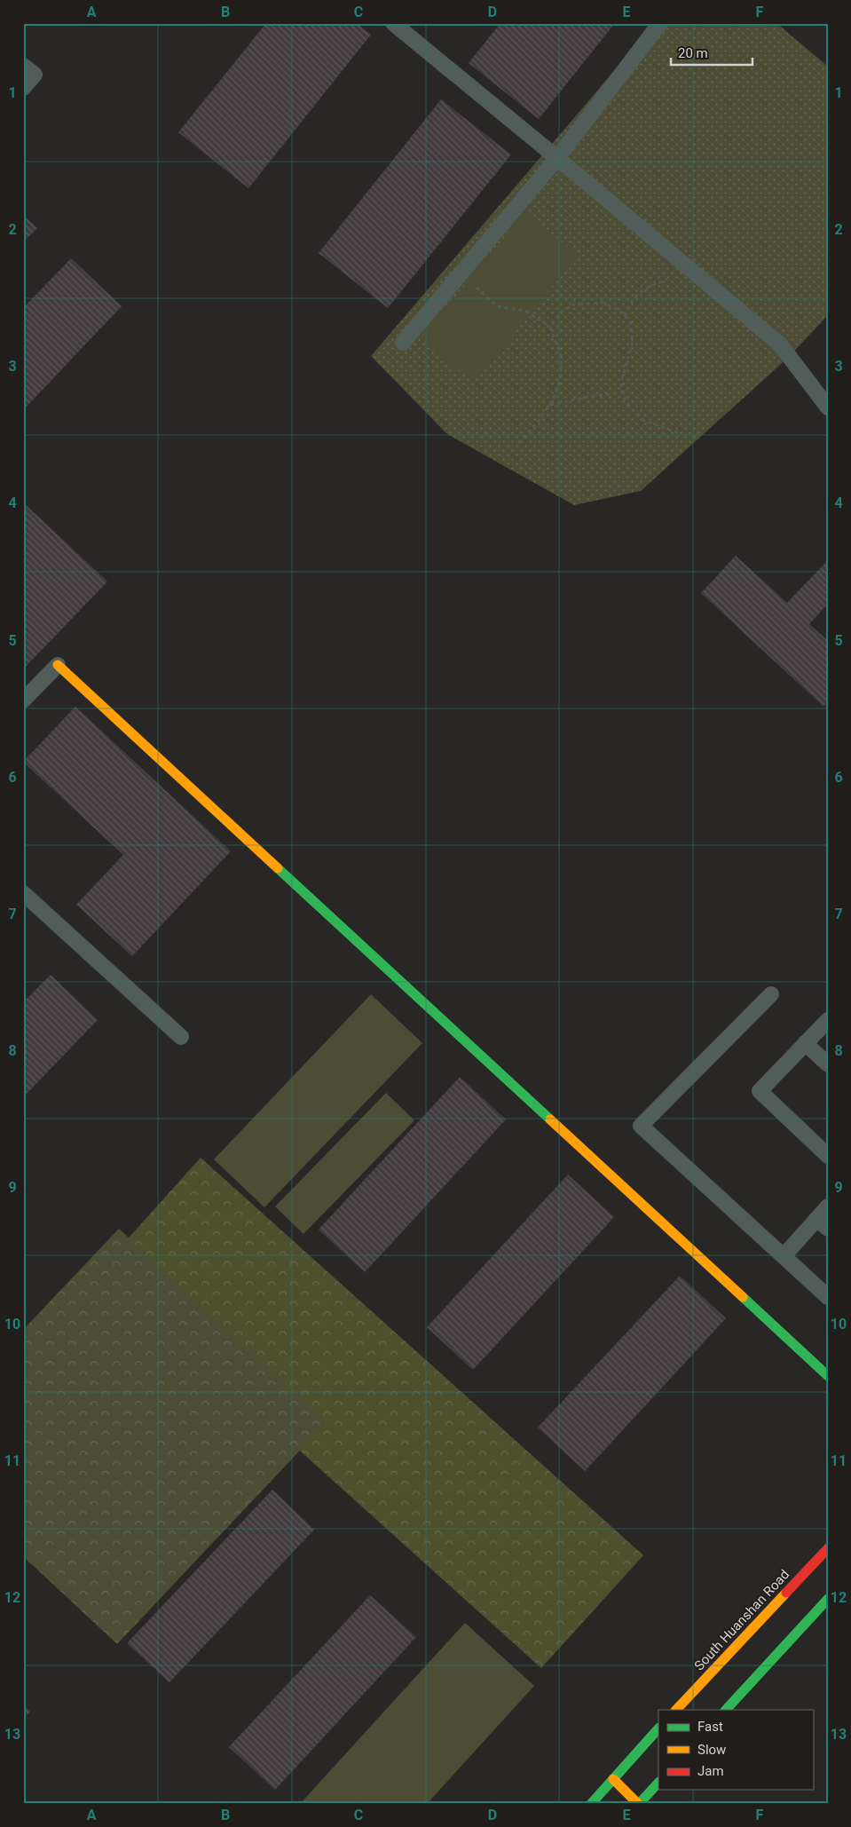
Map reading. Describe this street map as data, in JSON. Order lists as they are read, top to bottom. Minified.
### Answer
{"streets":{"street":["South Huanshan Road"]},"legend":["Fast","Slow","Jam"],"scale_bar":"20 m","grid":{"columns":["A","B","C","D","E","F"],"rows":["1","2","3","4","5","6","7","8","9","10","11","12","13"]}}
